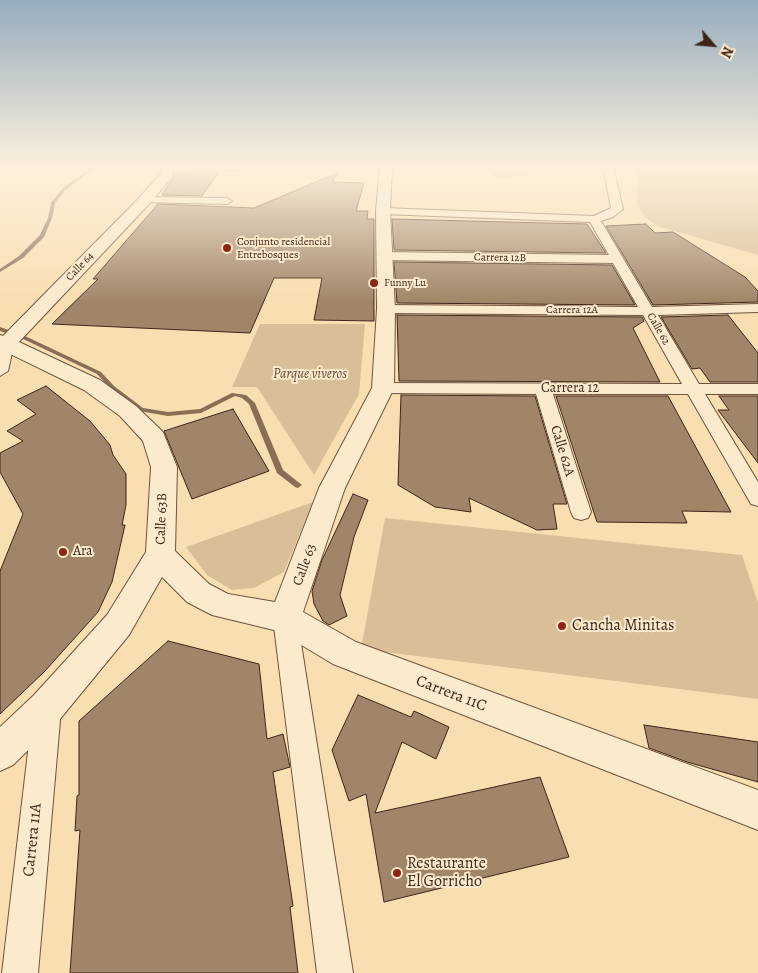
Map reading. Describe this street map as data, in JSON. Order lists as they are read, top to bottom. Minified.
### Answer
{"streets":{"street":["Carrera 12B","Calle 64","Carrera 12A","Calle 62","Carrera 12","Calle 62A","Calle 63B","Calle 63","Carrera 11C","Carrera 11A"]},"crossings":[["Carrera 12B","Calle 62"],["Carrera 12B","Calle 63"],["Calle 64","Calle 63B"],["Carrera 12A","Calle 62"],["Carrera 12A","Calle 63"],["Calle 62","Carrera 12"],["Carrera 12","Calle 62A"],["Carrera 12","Calle 63"],["Calle 63B","Carrera 11C"],["Calle 63B","Carrera 11A"],["Calle 63","Carrera 11C"]],"parks":["Parque viveros"],"places":["Conjunto residencial Entrebosques","Funny Lu","Ara","Cancha Minitas","Restaurante El Gorricho"],"north":"bottom right"}
